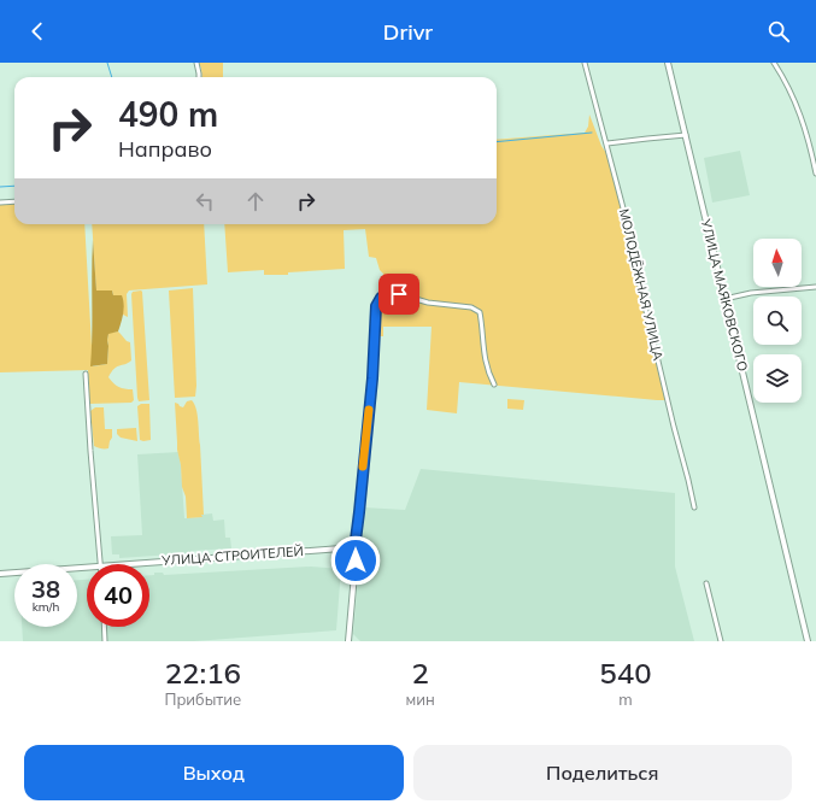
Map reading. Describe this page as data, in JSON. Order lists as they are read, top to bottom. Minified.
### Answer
{"streets":{"street":["МОЛОДЁЖНАЯ УЛИЦА","УЛИЦА МАЯКОВСКОГО","УЛИЦА СТРОИТЕЛЕЙ"]},"north":"top","page":{"header":"Drivr","turn":["490 m","Направо"],"speed":"38 km/h","limit":"40","eta":["22:16","Прибытие","2","мин","540","m"],"buttons":["Выход","Поделиться"]}}
